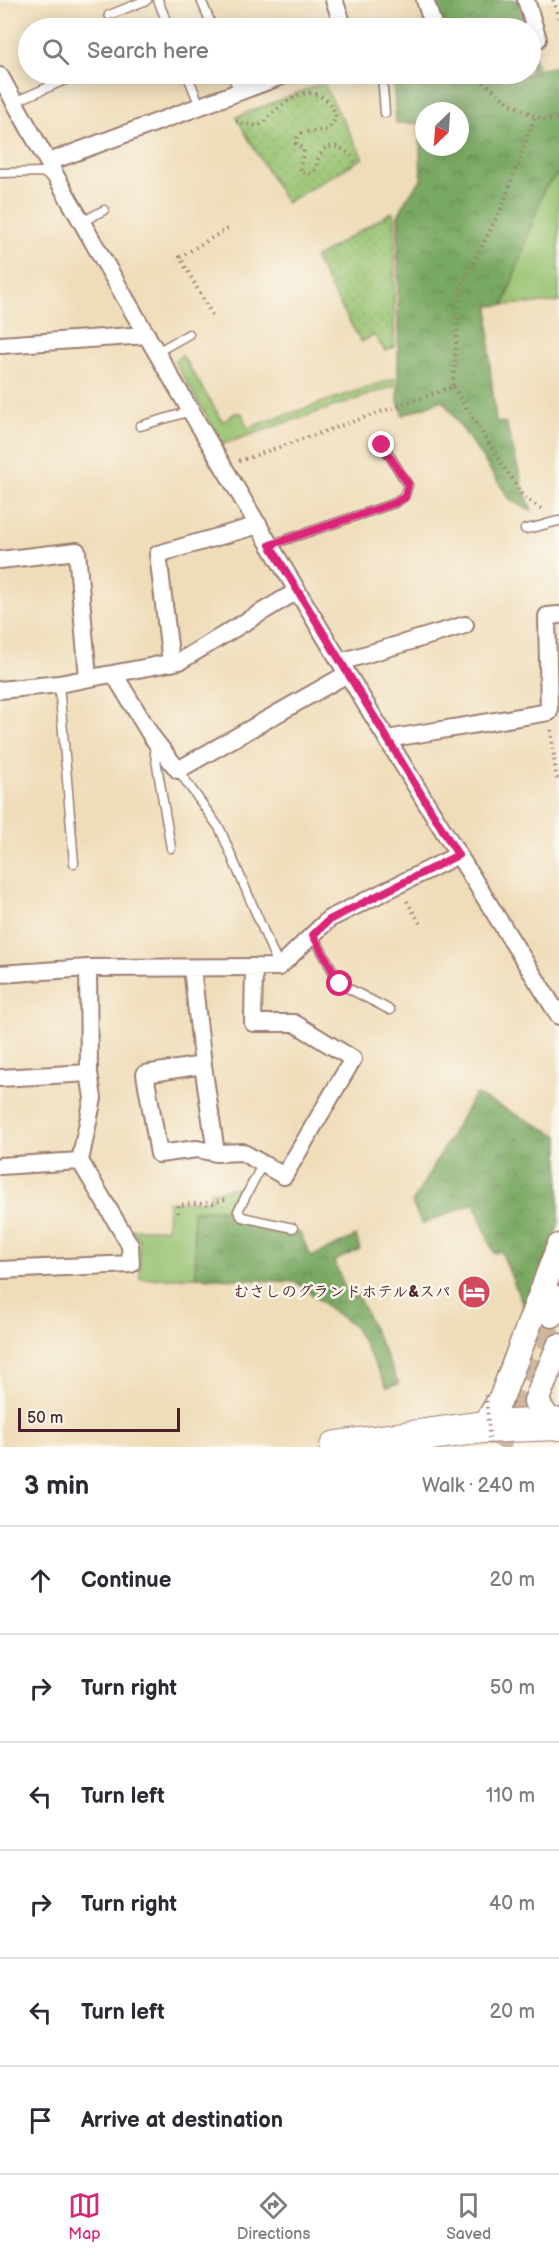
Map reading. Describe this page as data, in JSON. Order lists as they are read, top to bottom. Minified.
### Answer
{"places":{"hotel":["むさしのグランドホテル&スパ"]},"scale_bar":"50 m","north":"bottom left","page":{"search":"Search here","scale":"50 m","heading":["3 min","Walk · 240 m"],"list":[["Continue","20 m"],["Turn right","50 m"],["Turn left","110 m"],["Turn right","40 m"],["Turn left","20 m"],"Arrive at destination"],"nav":["Map","Directions","Saved"]}}
